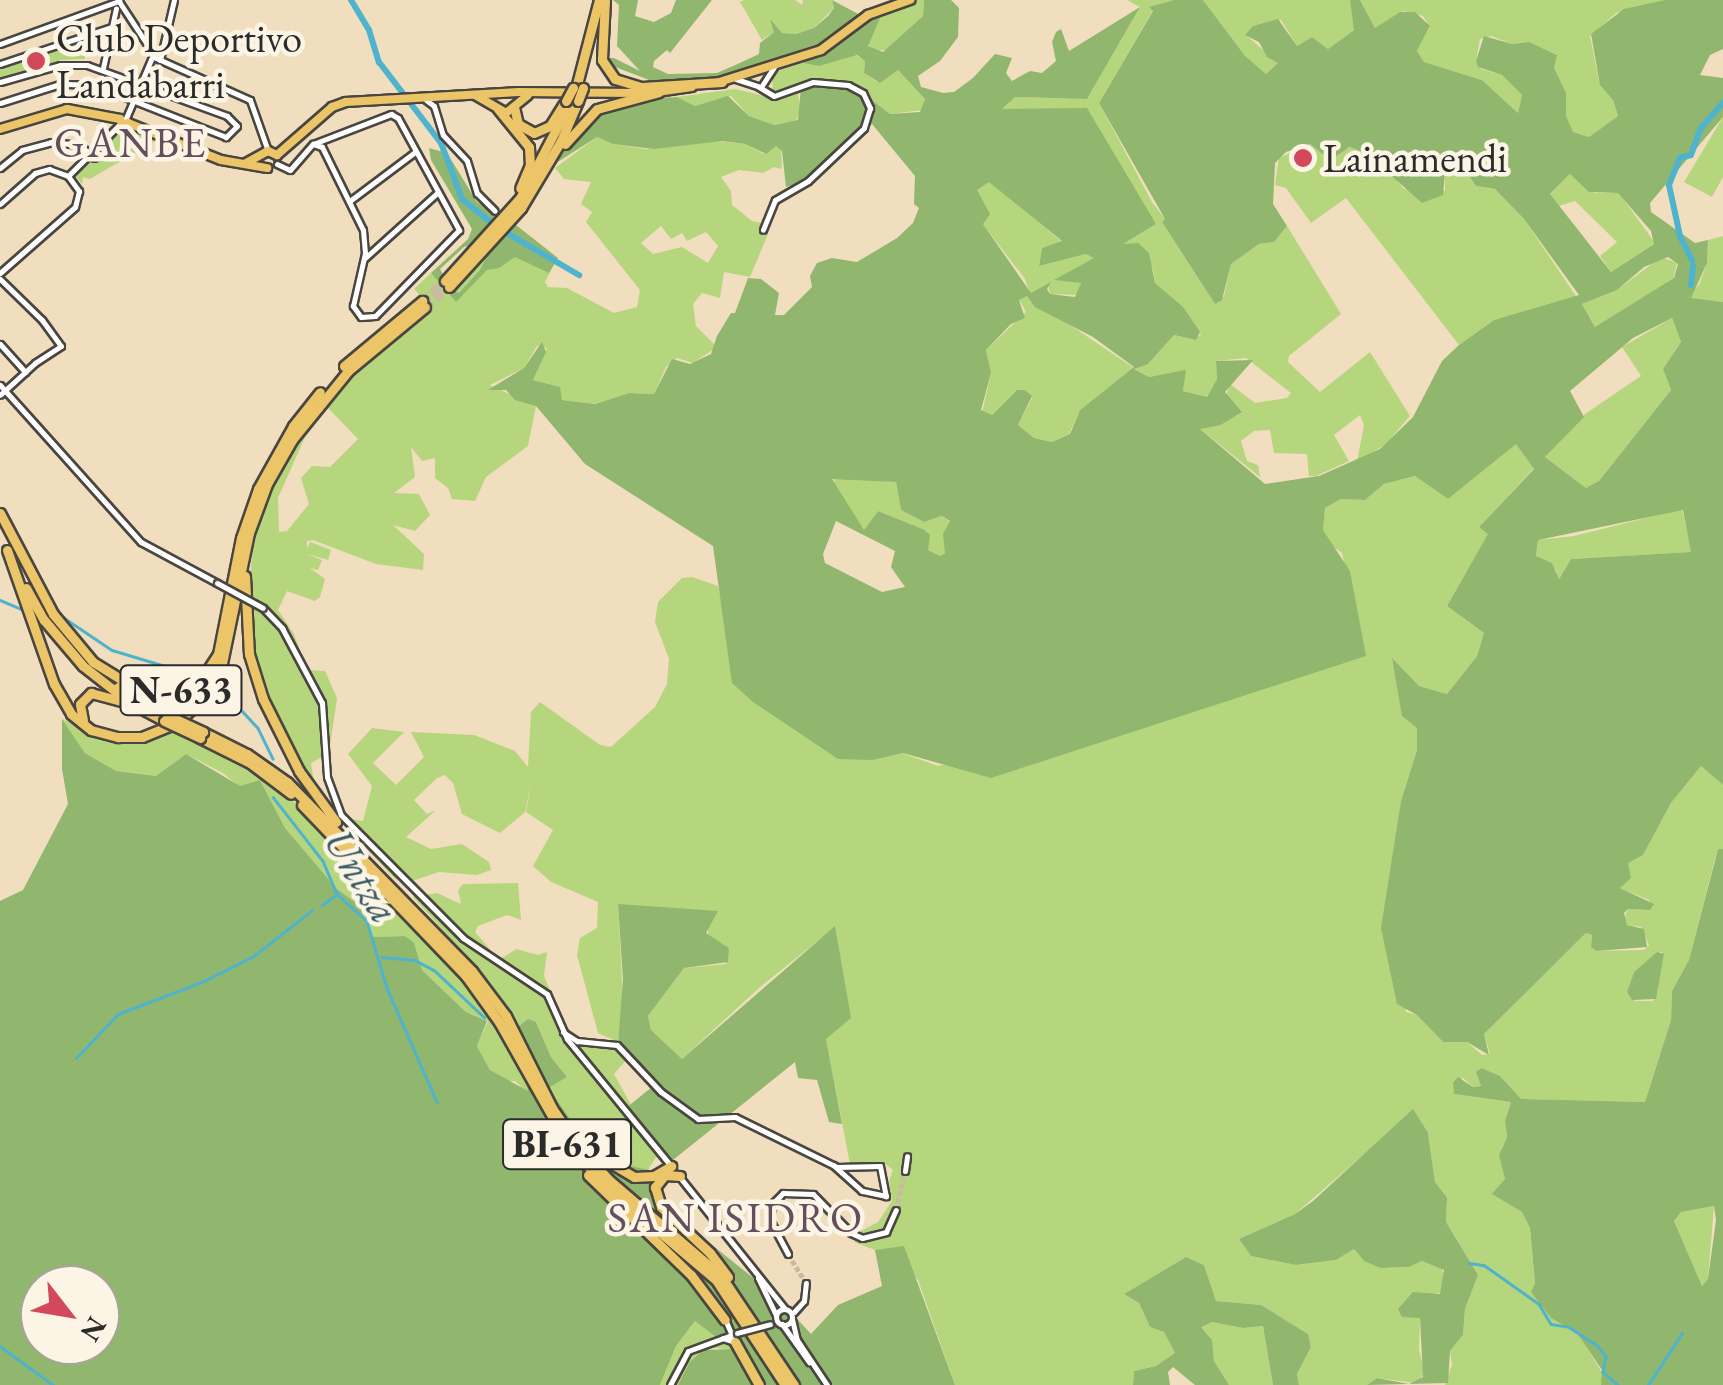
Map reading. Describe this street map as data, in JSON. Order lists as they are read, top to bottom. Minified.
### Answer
{"streets":{"highway":["N-633","BI-631"]},"districts":["GANBE","SAN ISIDRO"],"water":["Untza"],"places":["Club Deportivo Landabarri","Lainamendi"],"north":"bottom right"}
